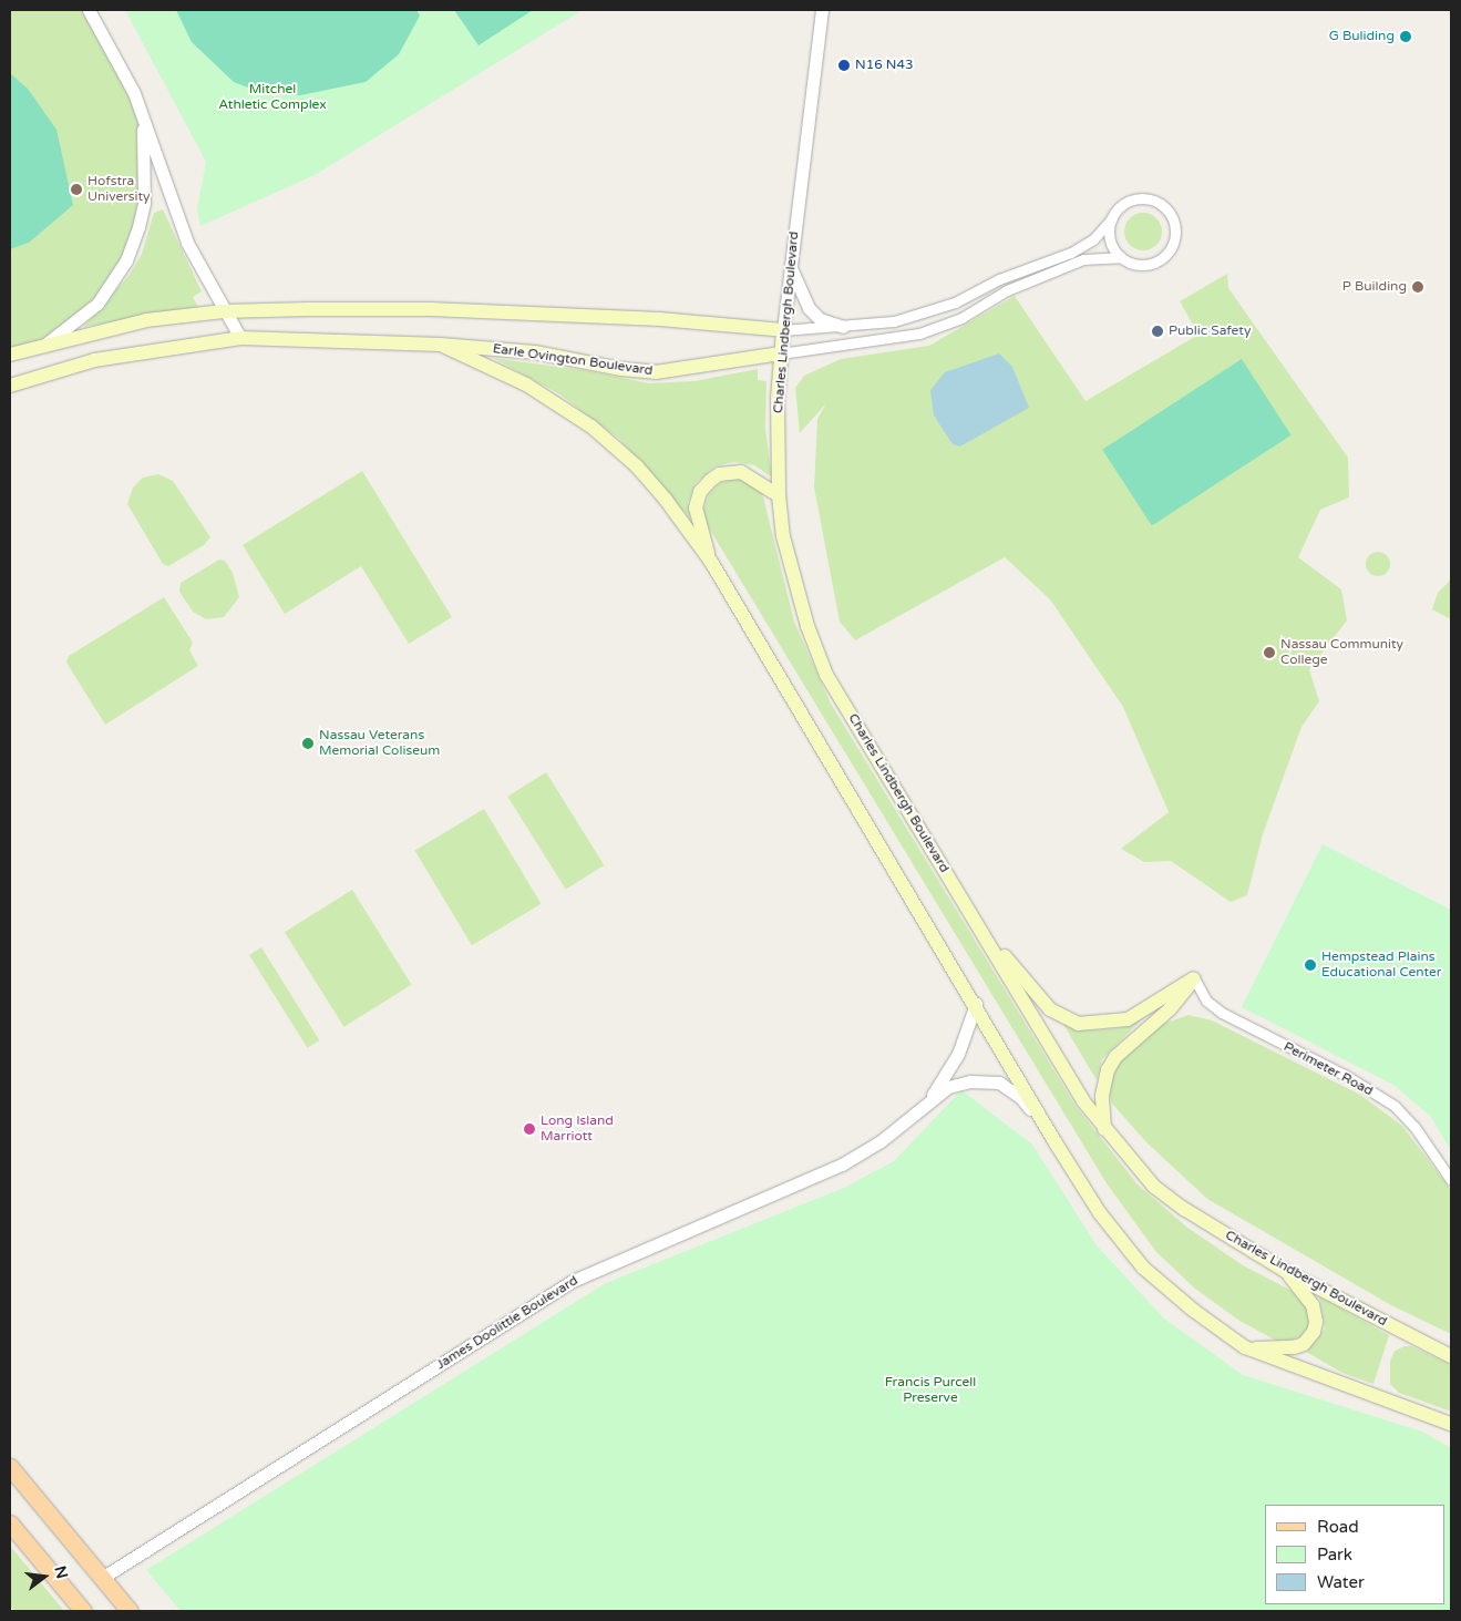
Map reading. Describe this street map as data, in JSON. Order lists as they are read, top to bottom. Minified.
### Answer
{"streets":{"main road":["Charles Lindbergh Boulevard","Earle Ovington Boulevard"],"street":["Perimeter Road","James Doolittle Boulevard"]},"crossings":[["Charles Lindbergh Boulevard","Earle Ovington Boulevard"]],"parks":["Mitchel Athletic Complex","Francis Purcell Preserve"],"places":["G Buliding","N16 N43","Hofstra University","P Building","Public Safety","Nassau Community College","Nassau Veterans Memorial Coliseum","Hempstead Plains Educational Center","Long Island Marriott"],"legend":["Road","Park","Water"],"north":"right"}
